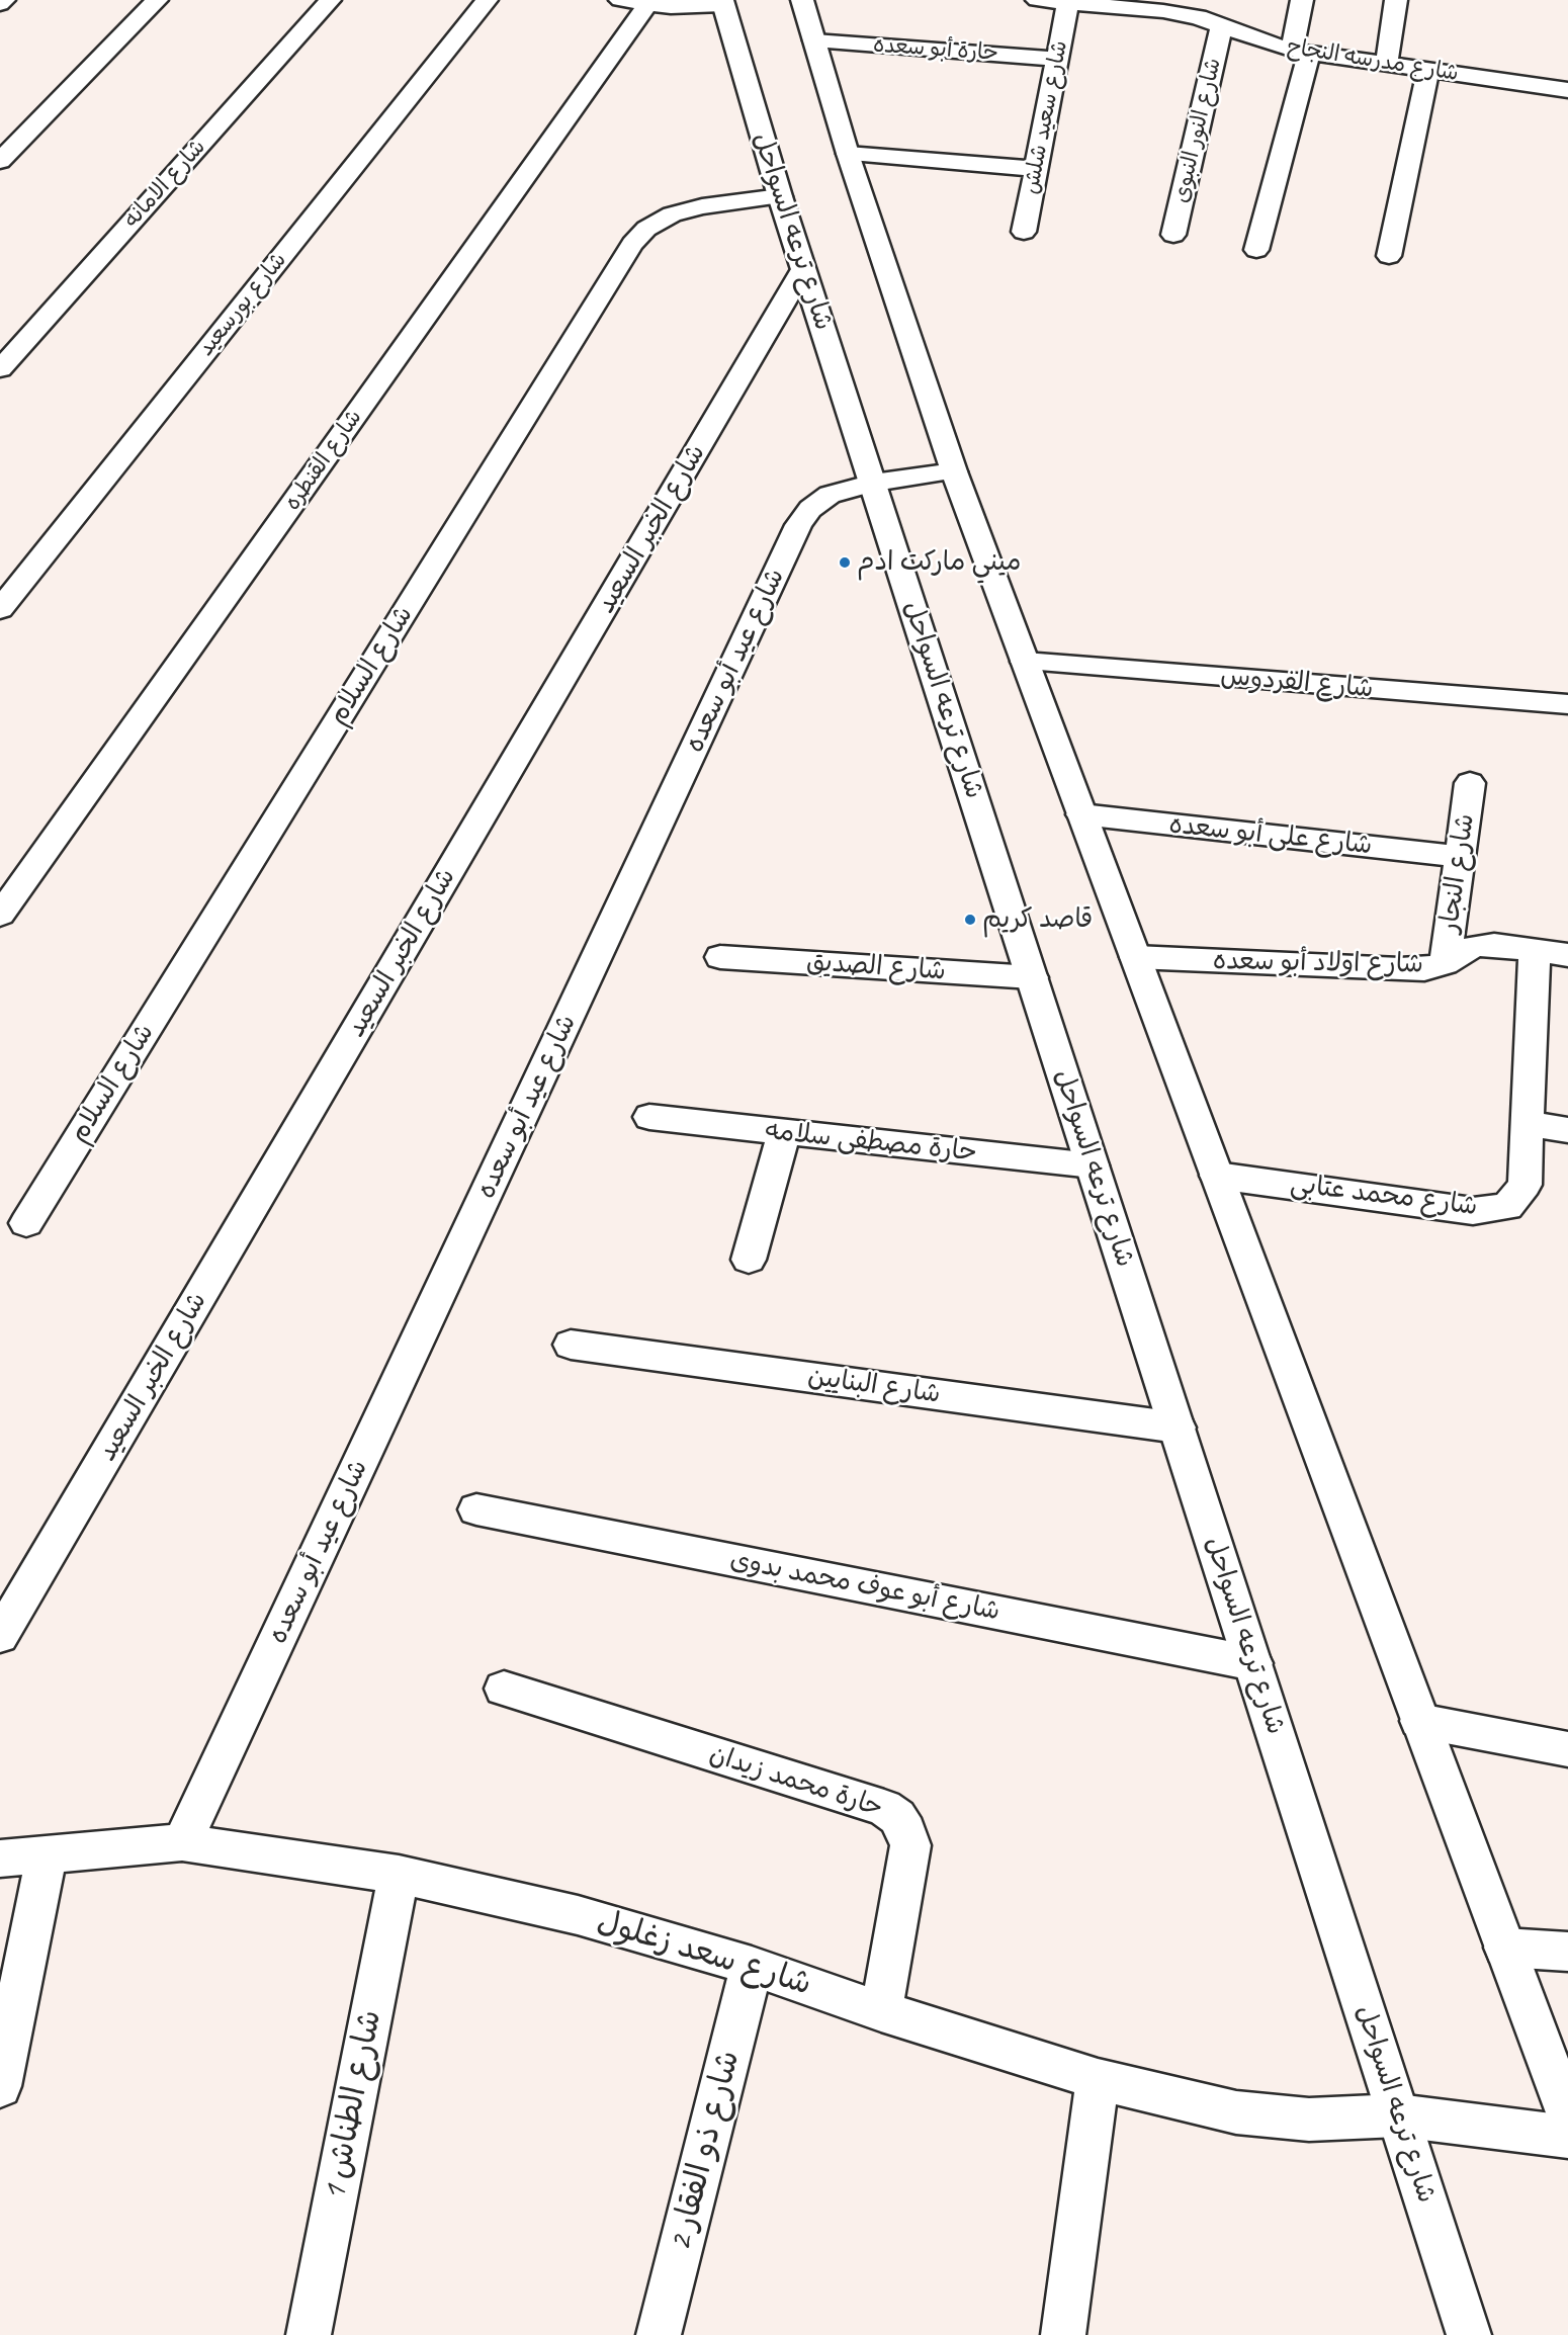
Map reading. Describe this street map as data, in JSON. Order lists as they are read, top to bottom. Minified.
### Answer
{"streets":{"street":["حارة أبو سعده","شارع مدرسه النجاح","شارع سعيد شلش","شارع النور النبوى","شارع الامانه","شارع ترعه السواحل","شارع بورسعيد","شارع القنطره","شارع الخبر السعيد","شارع عيد أبو سعده","شارع السلام","شارع الفردوس","شارع على أبو سعده","شارع النجار","شارع اولاد أبو سعده","شارع الصديق","حارة مصطفى سلامه","شارع محمد عتابى","شارع البنايين","شارع أبو عوف محمد بدوى","حارة محمد زيدان","شارع سعد زغلول","شارع الطناش 1","شارع ذو الفقار 2"]},"crossings":[["حارة أبو سعده","شارع سعيد شلش"],["شارع مدرسه النجاح","شارع سعيد شلش"],["شارع مدرسه النجاح","شارع النور النبوى"],["شارع ترعه السواحل","شارع الخبر السعيد"],["شارع ترعه السواحل","شارع عيد أبو سعده"],["شارع ترعه السواحل","شارع السلام"],["شارع ترعه السواحل","شارع الصديق"],["شارع ترعه السواحل","حارة مصطفى سلامه"],["شارع ترعه السواحل","شارع البنايين"],["شارع ترعه السواحل","شارع أبو عوف محمد بدوى"],["شارع ترعه السواحل","شارع سعد زغلول"],["شارع عيد أبو سعده","شارع سعد زغلول"],["شارع على أبو سعده","شارع النجار"],["شارع النجار","شارع اولاد أبو سعده"],["شارع اولاد أبو سعده","شارع محمد عتابى"],["حارة محمد زيدان","شارع سعد زغلول"],["شارع سعد زغلول","شارع الطناش 1"],["شارع سعد زغلول","شارع ذو الفقار 2"]],"places":["ميني ماركت ادم","قاصد كريم"]}
